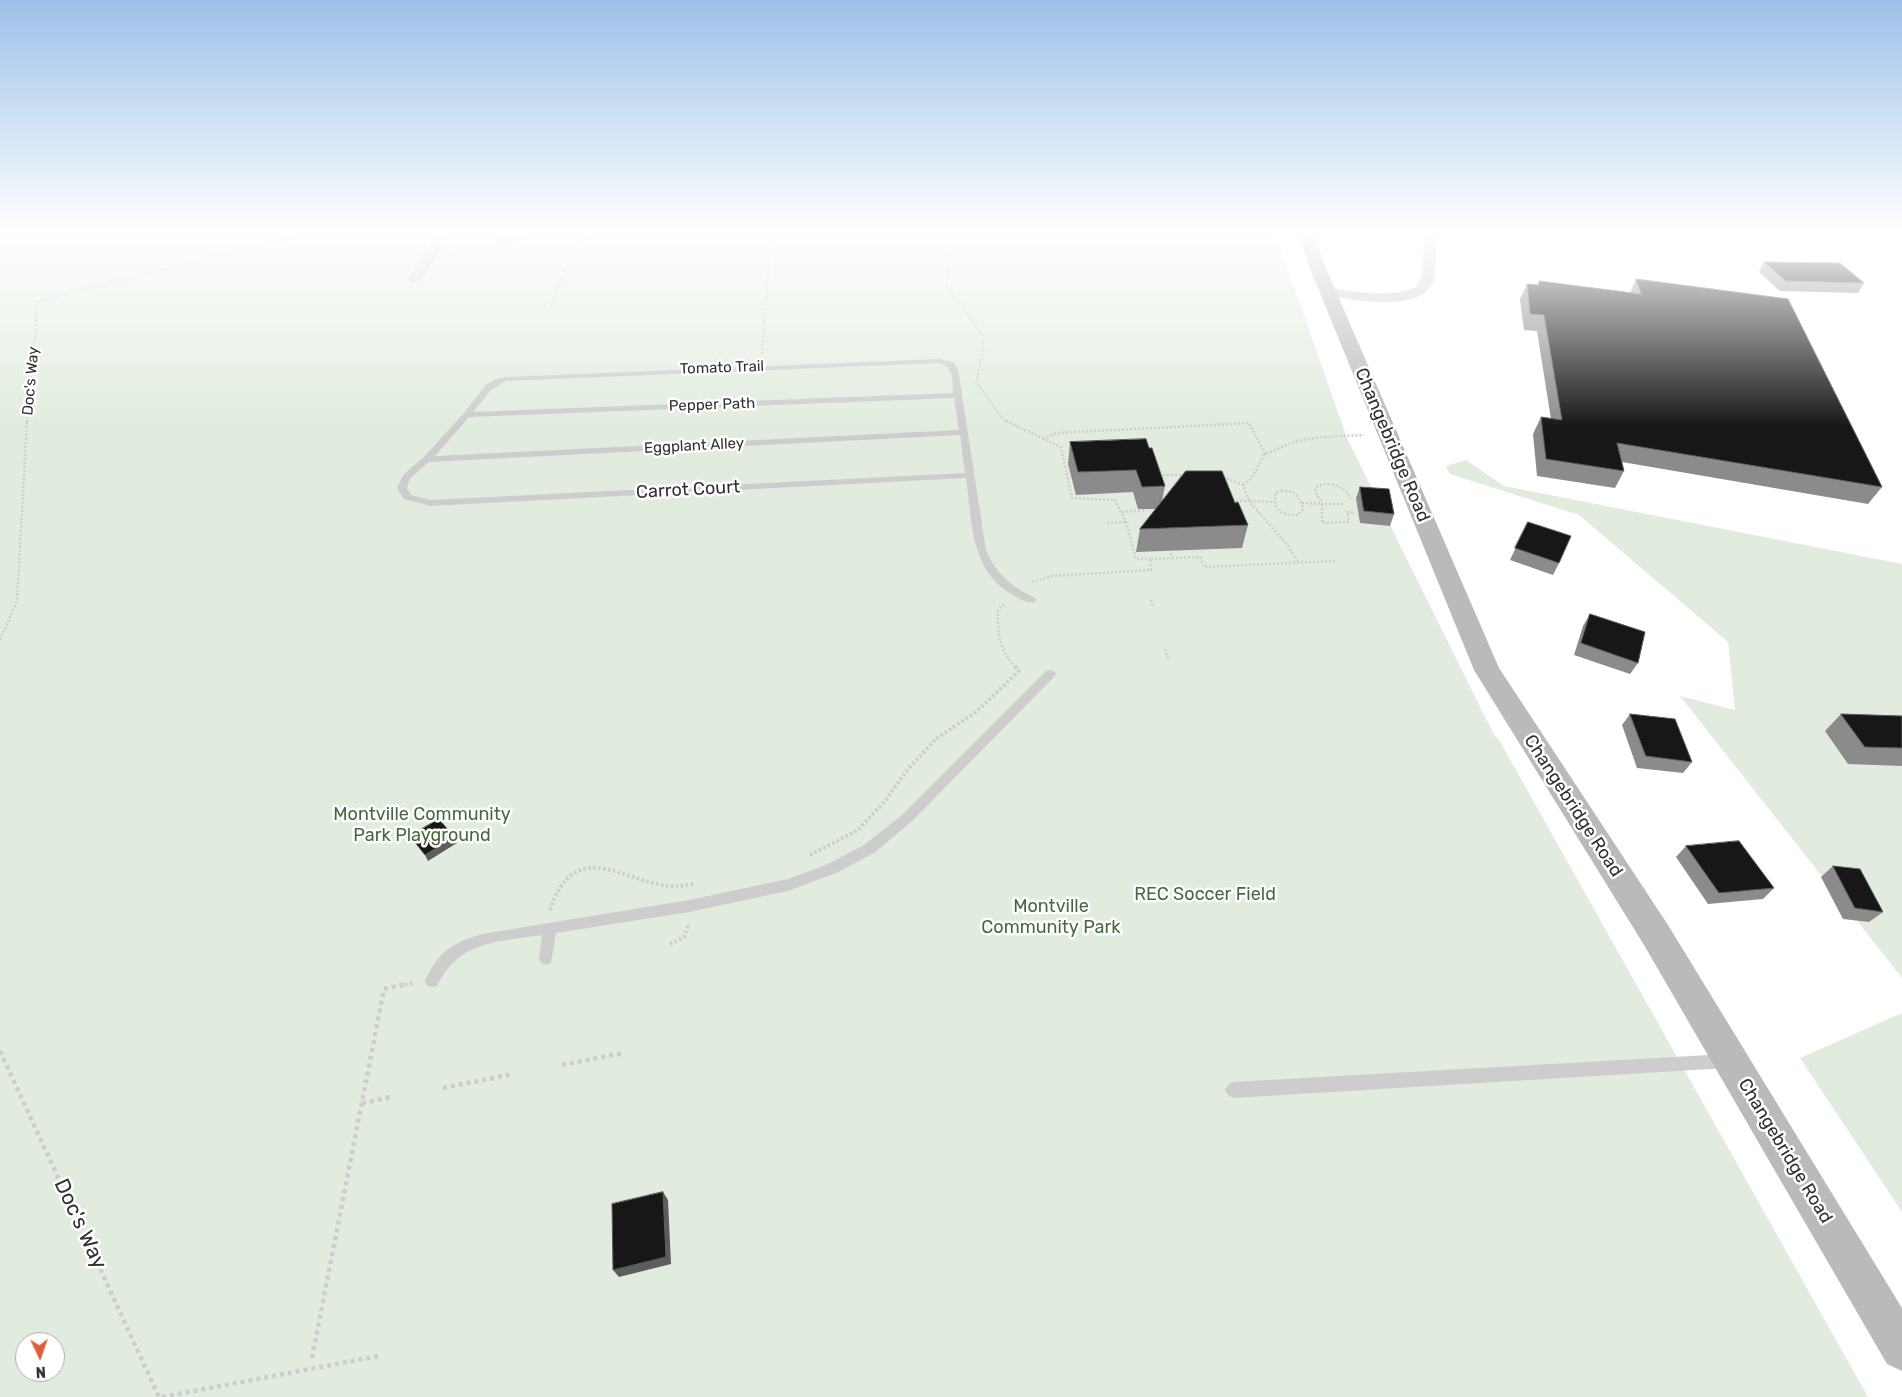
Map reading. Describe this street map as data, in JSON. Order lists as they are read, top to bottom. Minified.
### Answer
{"streets":{"main road":["Changebridge Road"],"lane":["Tomato Trail","Pepper Path","Eggplant Alley","Carrot Court"],"path":["Doc's Way"]},"crossings":[["Tomato Trail","Pepper Path"],["Eggplant Alley","Carrot Court"]],"parks":["Montville Community Park Playground","REC Soccer Field","Montville Community Park"],"north":"bottom"}
